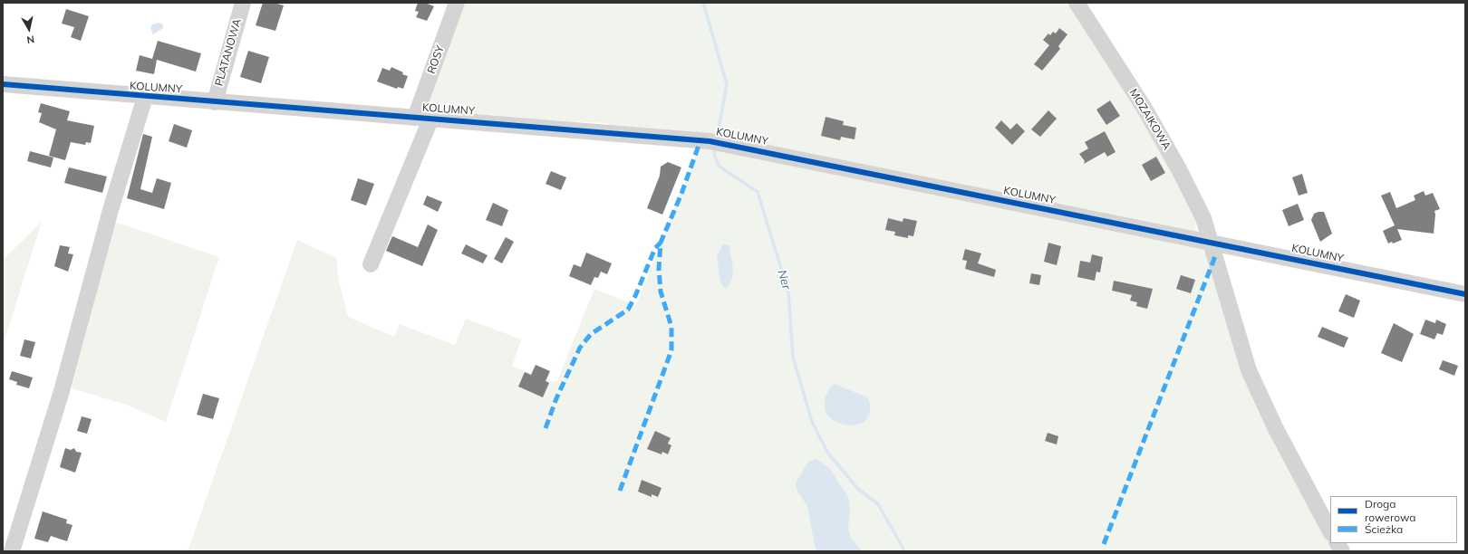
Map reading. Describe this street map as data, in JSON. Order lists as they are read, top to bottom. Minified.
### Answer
{"streets":{"street":["PLATANOWA","ROSY","KOLUMNY","MOZAIKOWA"]},"crossings":[["PLATANOWA","KOLUMNY"],["ROSY","KOLUMNY"],["KOLUMNY","MOZAIKOWA"]],"water":["Ner"],"legend":["Droga rowerowa","Ścieżka"],"north":"bottom"}
